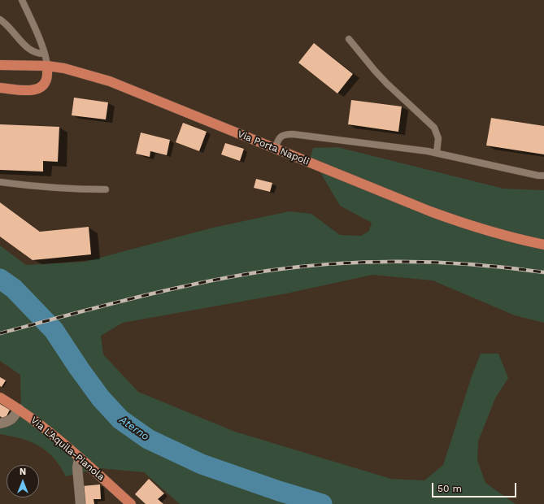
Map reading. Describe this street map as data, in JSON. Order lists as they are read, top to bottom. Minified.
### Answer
{"streets":{"main road":["Via Porta Napoli","Via L'Aquila-Pianola"]},"water":["Aterno"],"scale_bar":"50 m","north":"top"}
